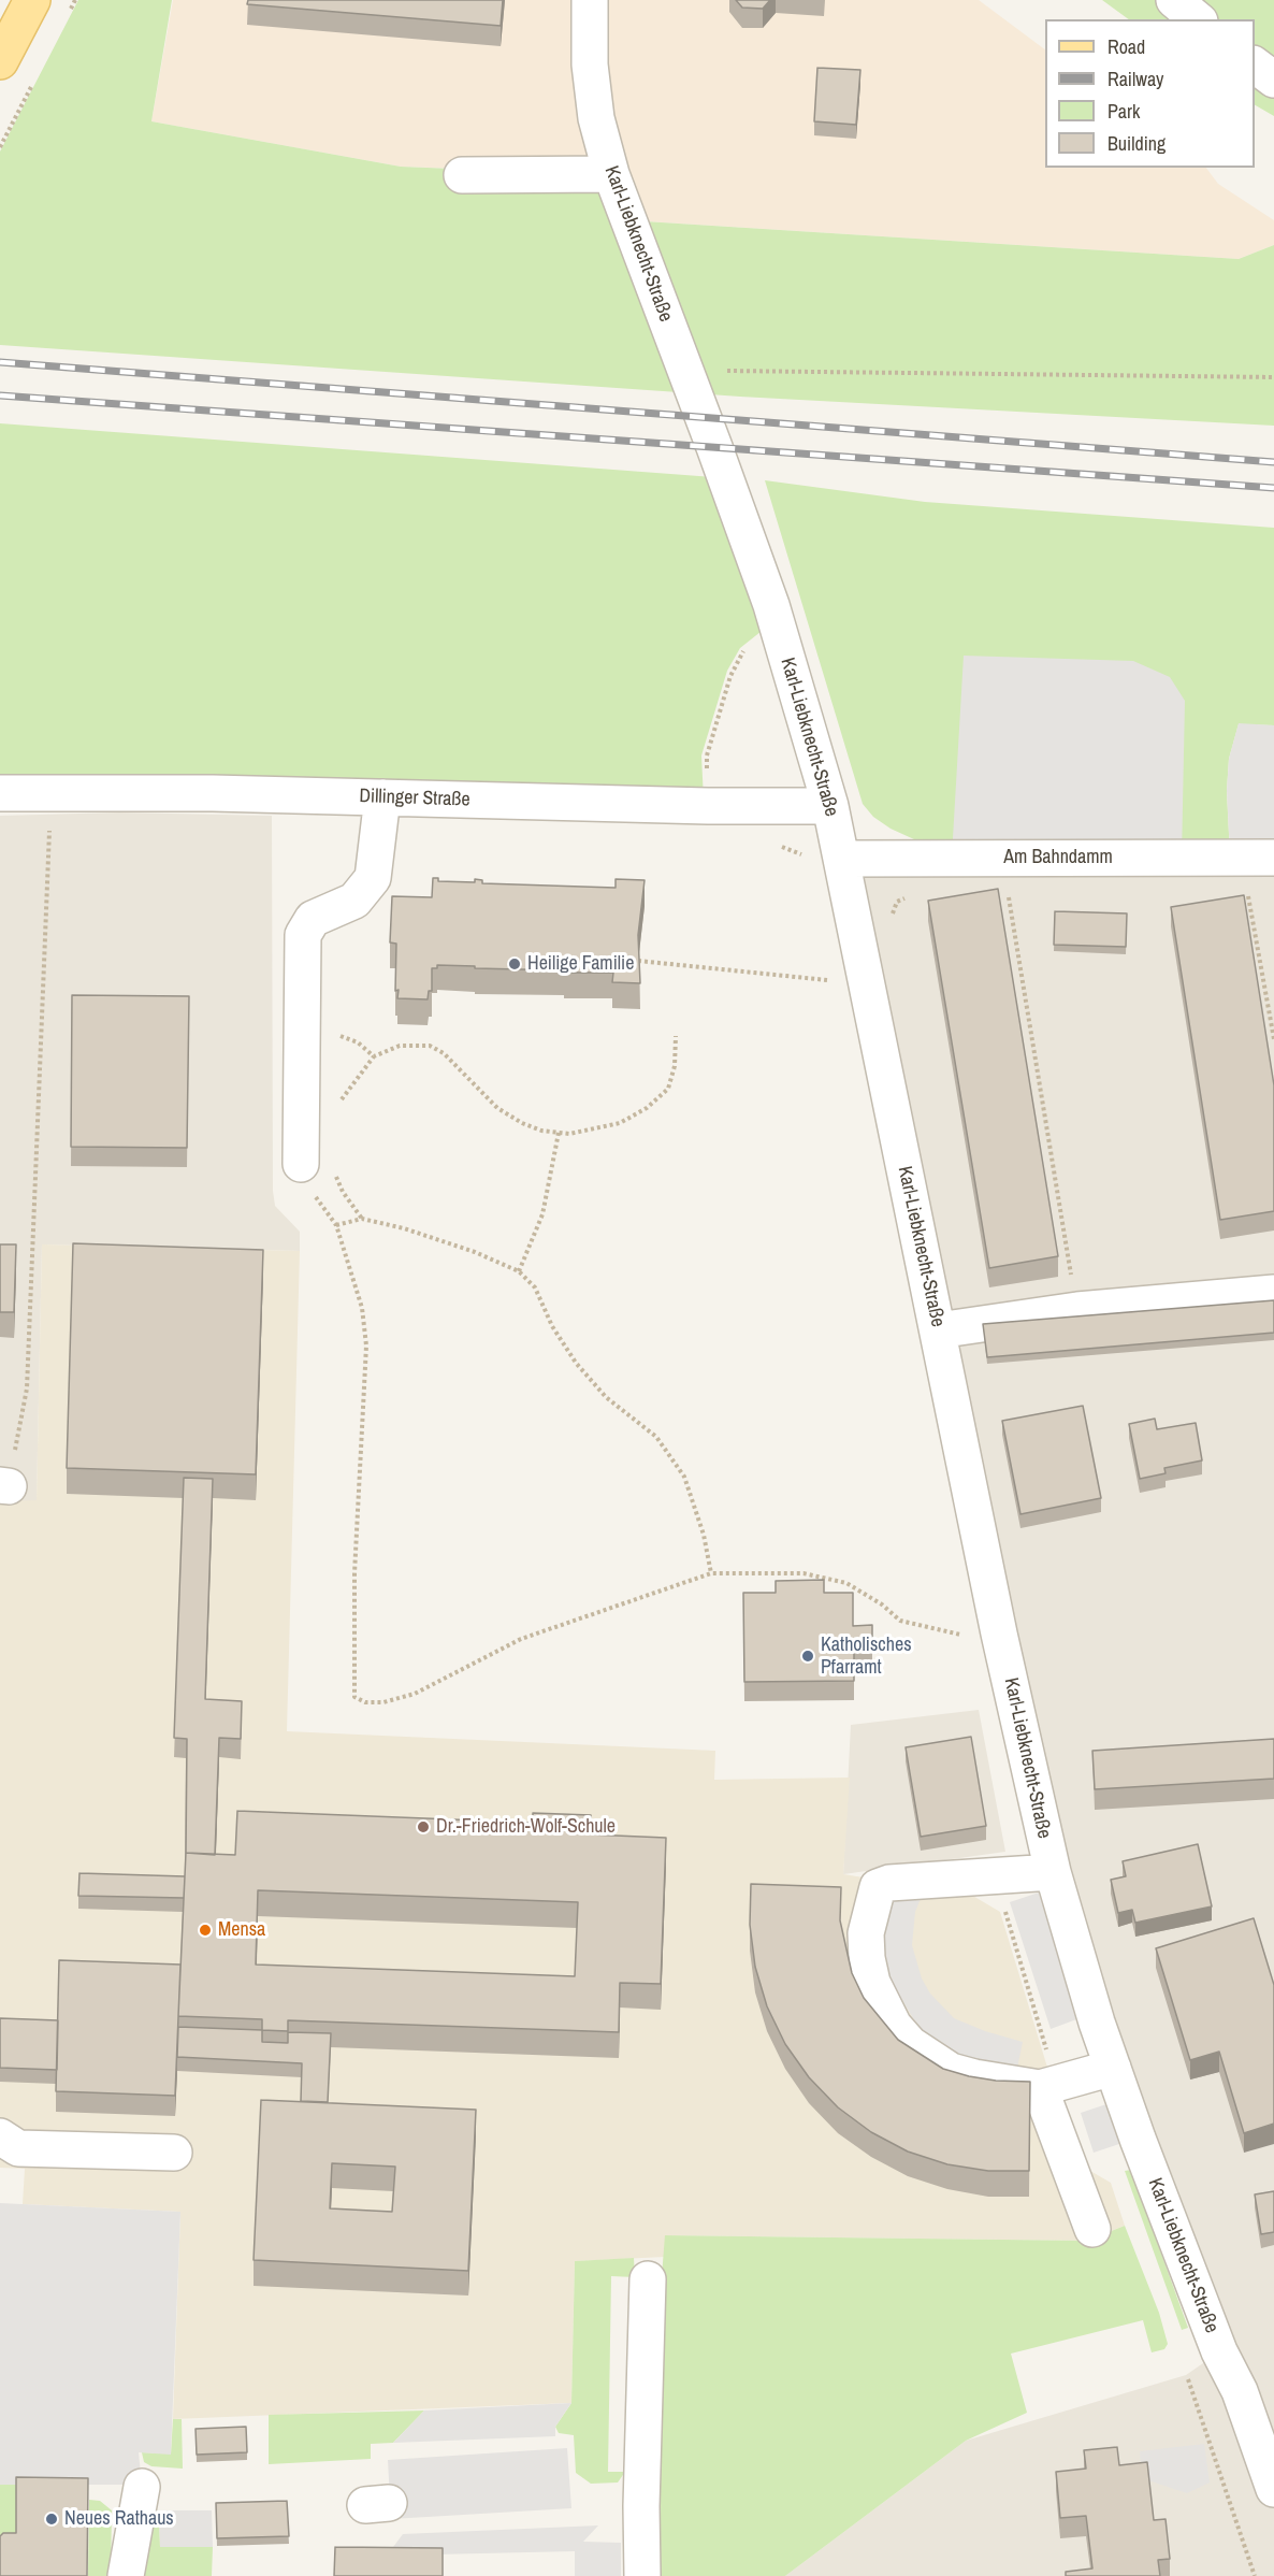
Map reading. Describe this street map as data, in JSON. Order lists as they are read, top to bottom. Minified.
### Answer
{"streets":{"street":["Karl-Liebknecht-Straße","Dillinger Straße","Am Bahndamm"]},"crossings":[["Karl-Liebknecht-Straße","Dillinger Straße"],["Karl-Liebknecht-Straße","Am Bahndamm"]],"places":["Heilige Familie","Katholisches Pfarramt","Dr.-Friedrich-Wolf-Schule","Mensa","Neues Rathaus"],"legend":["Road","Railway","Park","Building"]}
